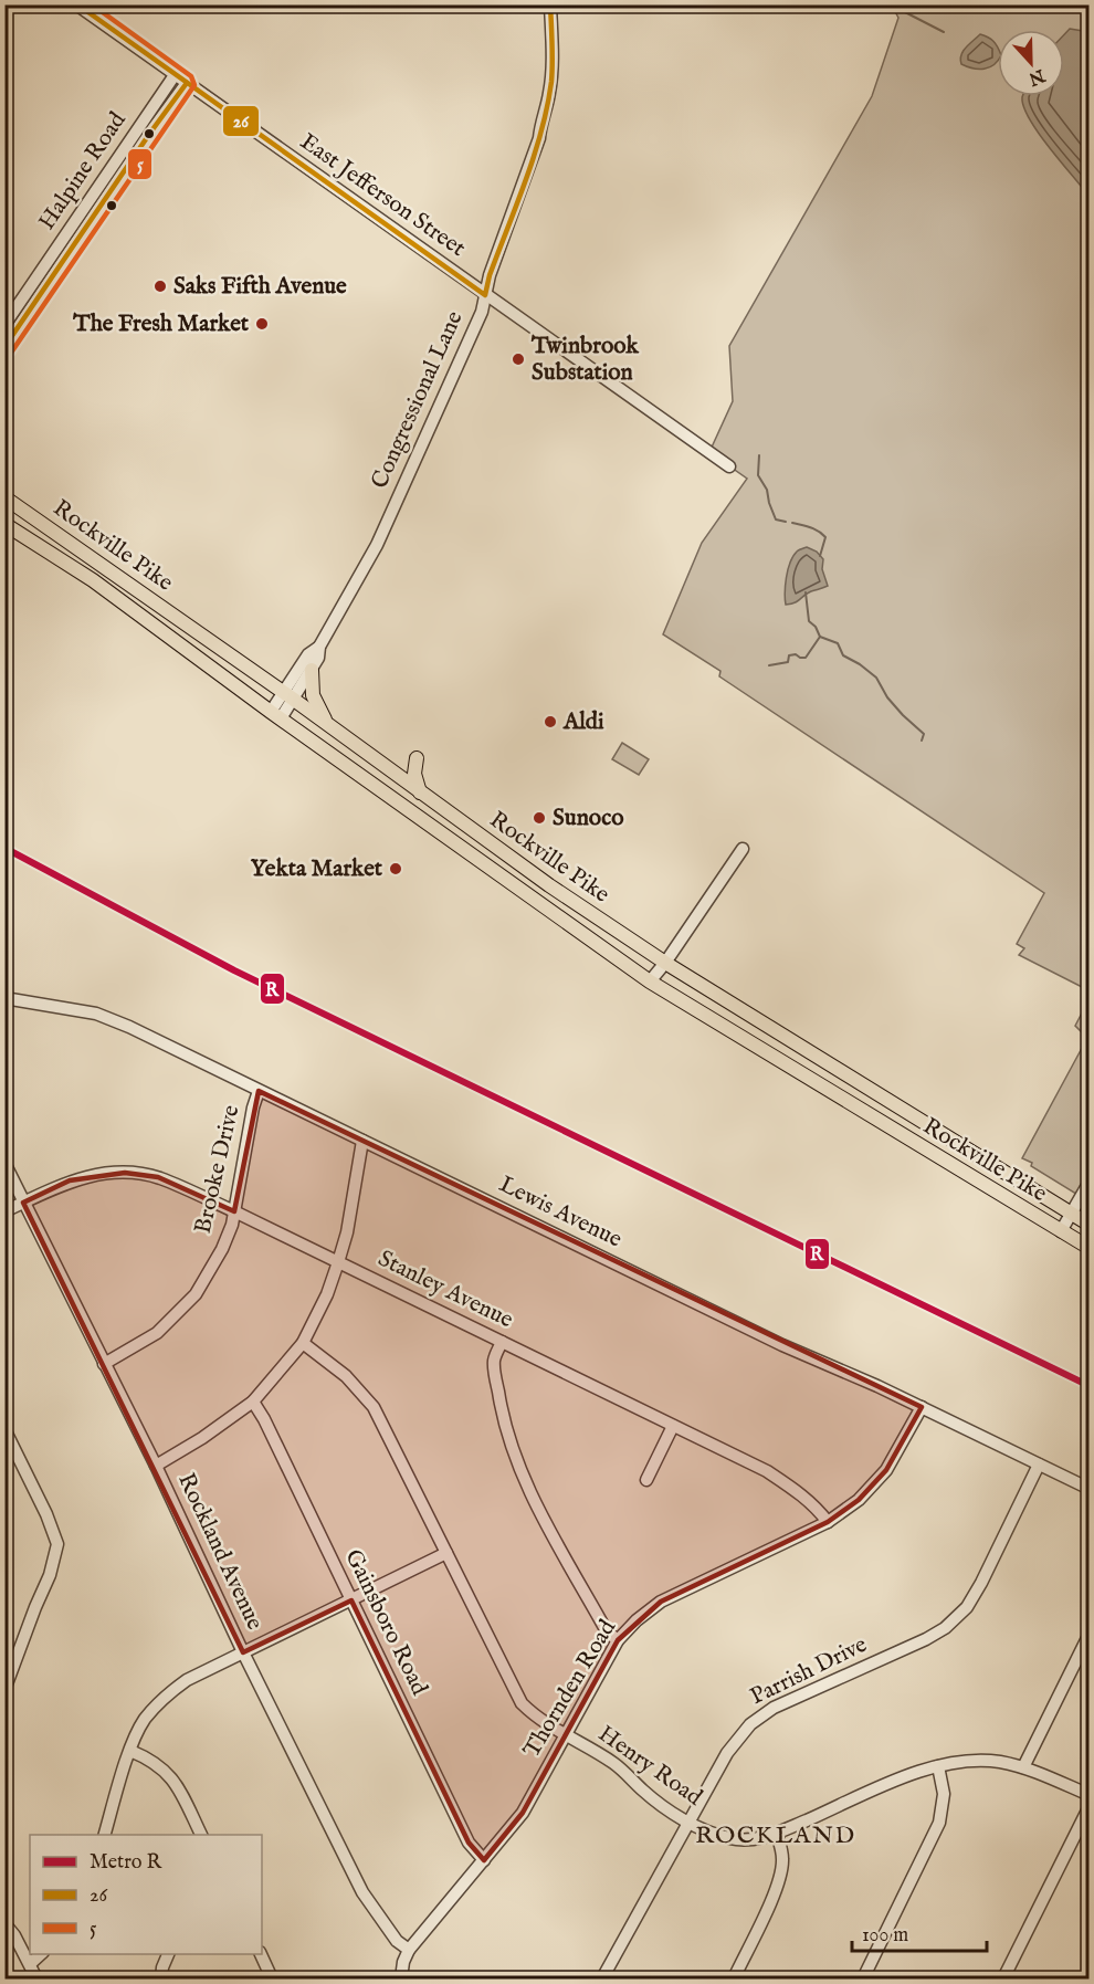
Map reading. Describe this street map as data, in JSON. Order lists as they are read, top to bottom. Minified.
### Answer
{"streets":{"main road":["Rockville Pike"],"street":["Halpine Road","East Jefferson Street","Congressional Lane","Brooke Drive","Lewis Avenue","Stanley Avenue","Rockland Avenue","Gainsboro Road","Parrish Drive","Thornden Road","Henry Road"]},"crossings":[["Halpine Road","East Jefferson Street"],["East Jefferson Street","Congressional Lane"],["Congressional Lane","Rockville Pike"],["Brooke Drive","Lewis Avenue"],["Brooke Drive","Stanley Avenue"],["Brooke Drive","Rockland Avenue"],["Lewis Avenue","Parrish Drive"],["Lewis Avenue","Thornden Road"],["Stanley Avenue","Rockland Avenue"],["Stanley Avenue","Thornden Road"],["Rockland Avenue","Thornden Road"],["Gainsboro Road","Thornden Road"],["Parrish Drive","Henry Road"],["Thornden Road","Henry Road"]],"districts":["ROCKLAND"],"places":["Saks Fifth Avenue","The Fresh Market","Twinbrook Substation","Aldi","Sunoco","Yekta Market"],"lines":["transit line 26","transit line 5","metro line R"],"legend":["Metro R","26","5"],"scale_bar":"100 m","north":"bottom"}
